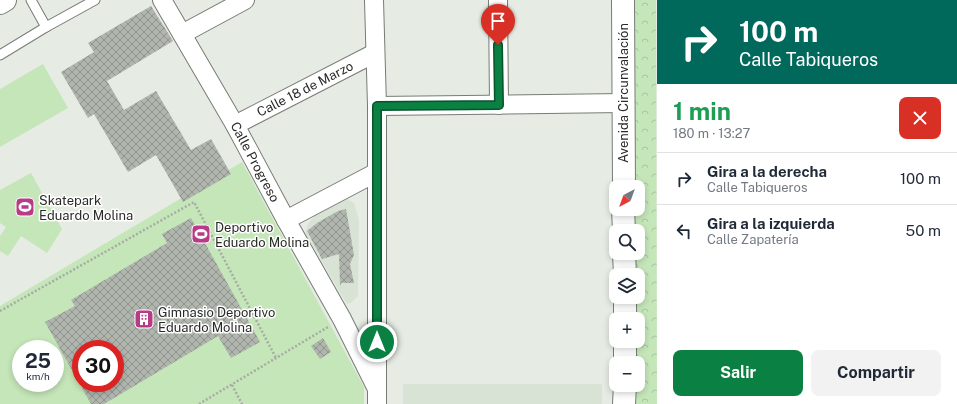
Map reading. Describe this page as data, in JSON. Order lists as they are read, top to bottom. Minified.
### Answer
{"streets":{"main road":["Avenida Circunvalación"],"street":["Calle 18 de Marzo","Calle Progreso"]},"crossings":[["Calle 18 de Marzo","Calle Progreso"]],"places":{"sports":["Skatepark Eduardo Molina","Deportivo Eduardo Molina"],"building":["Gimnasio Deportivo Eduardo Molina"]},"north":"bottom left","page":{"turn":["100 m","Calle Tabiqueros"],"heading":["1 min","180 m · 13:27"],"list":[{"name":"Gira a la derecha","note":"Calle Tabiqueros","value":"100 m"},{"name":"Gira a la izquierda","note":"Calle Zapatería","value":"50 m"}],"map_buttons":["+","−"],"speed":"25 km/h","limit":"30","buttons":["Salir","Compartir"]}}
